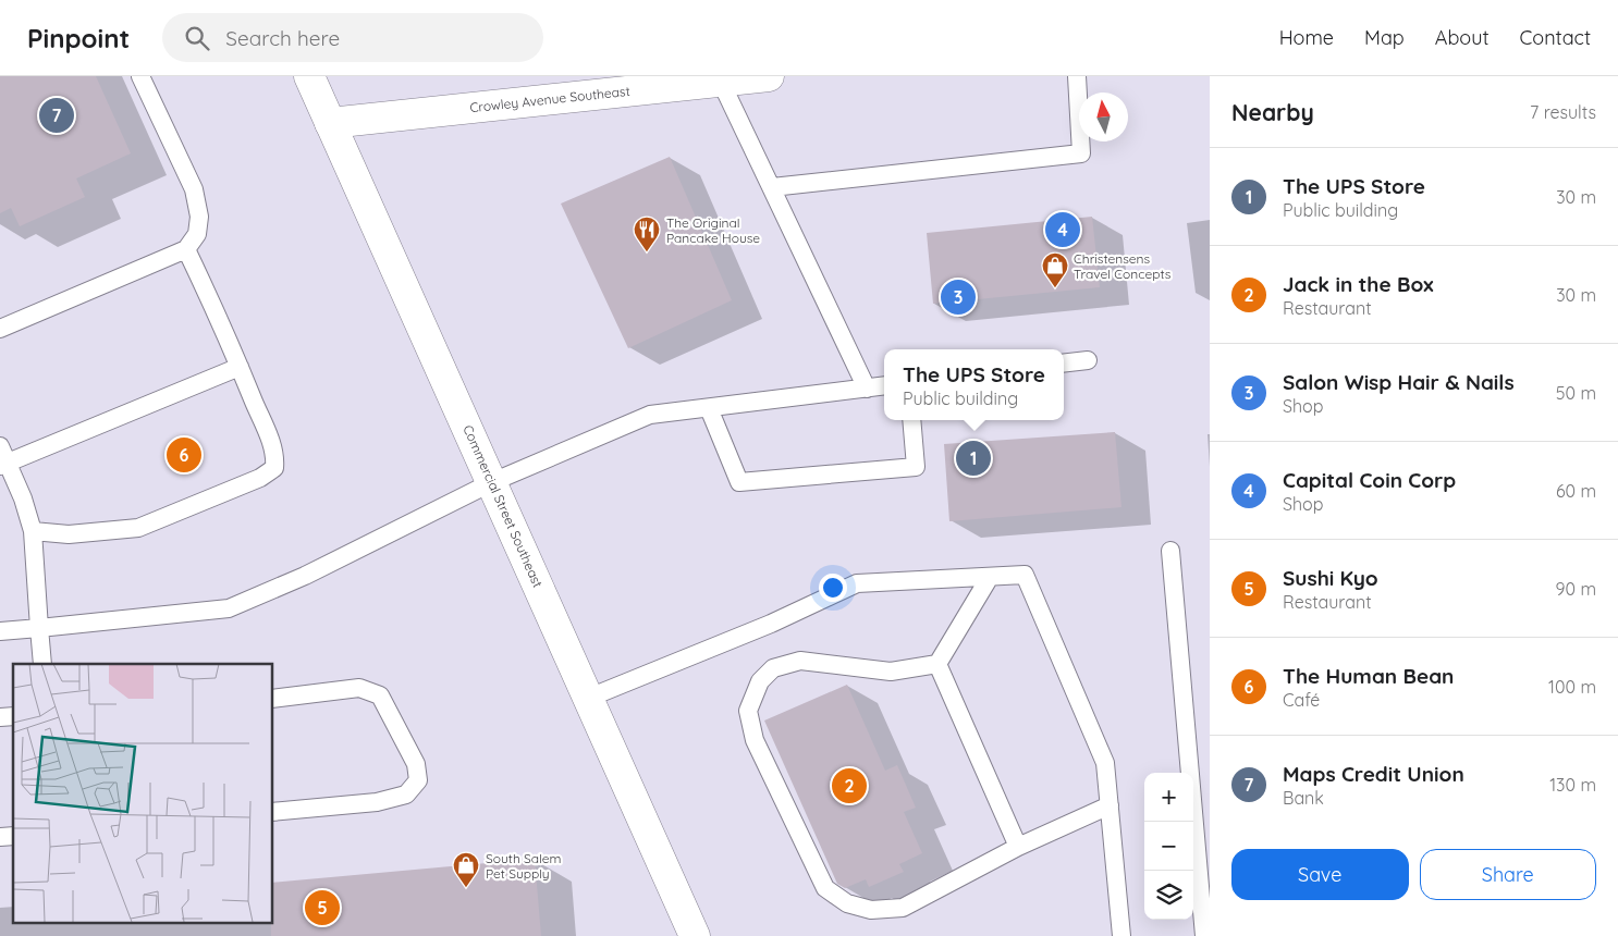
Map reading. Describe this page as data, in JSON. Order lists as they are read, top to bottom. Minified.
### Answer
{"streets":{"main road":["Crowley Avenue Southeast","Commercial Street Southeast"]},"crossings":[["Crowley Avenue Southeast","Commercial Street Southeast"]],"places":{"restaurant":["The Original Pancake House"],"shop":["Christensens Travel Concepts","South Salem Pet Supply"]},"north":"top","page":{"header":"Pinpoint","search":"Search here","nav":["Home","Map","About","Contact"],"heading":["Nearby","7 results"],"pins":["7","4","3","6","1","2","5"],"list":[{"mark":"1","name":"The UPS Store","note":"Public building","value":"30 m"},{"mark":"2","name":"Jack in the Box","note":"Restaurant","value":"30 m"},{"mark":"3","name":"Salon Wisp Hair & Nails","note":"Shop","value":"50 m"},{"mark":"4","name":"Capital Coin Corp","note":"Shop","value":"60 m"},{"mark":"5","name":"Sushi Kyo","note":"Restaurant","value":"90 m"},{"mark":"6","name":"The Human Bean","note":"Café","value":"100 m"},{"mark":"7","name":"Maps Credit Union","note":"Bank","value":"130 m"}],"popup":["The UPS Store","Public building"],"map_buttons":["+","−"],"buttons":["Save","Share"]}}
